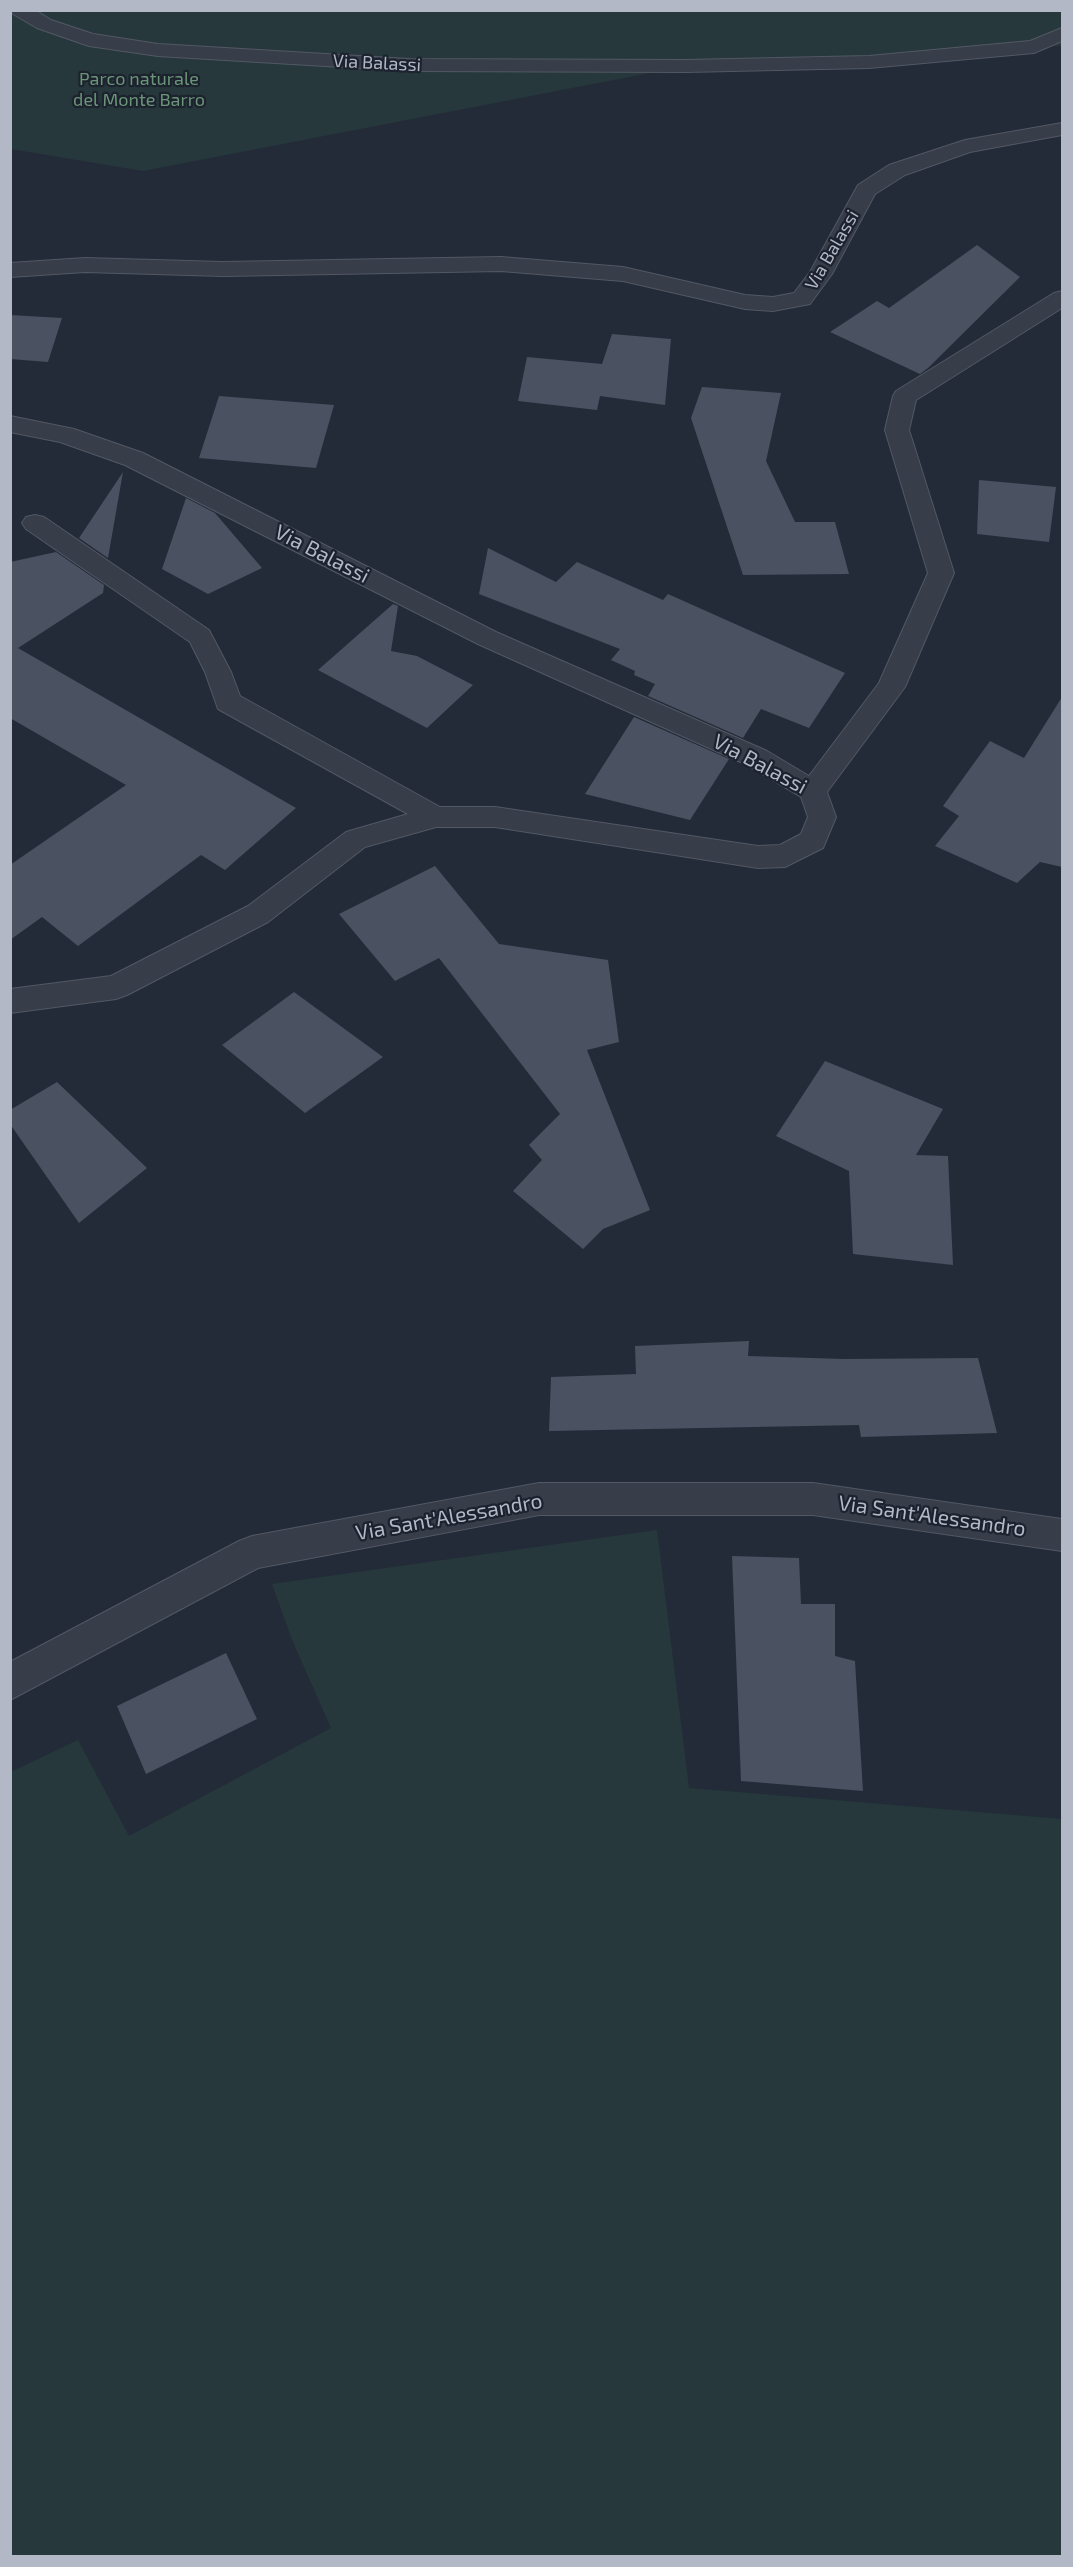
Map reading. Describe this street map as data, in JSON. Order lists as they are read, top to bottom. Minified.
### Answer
{"streets":{"street":["Via Balassi","Via Sant'Alessandro"]},"parks":["Parco naturale del Monte Barro"]}
